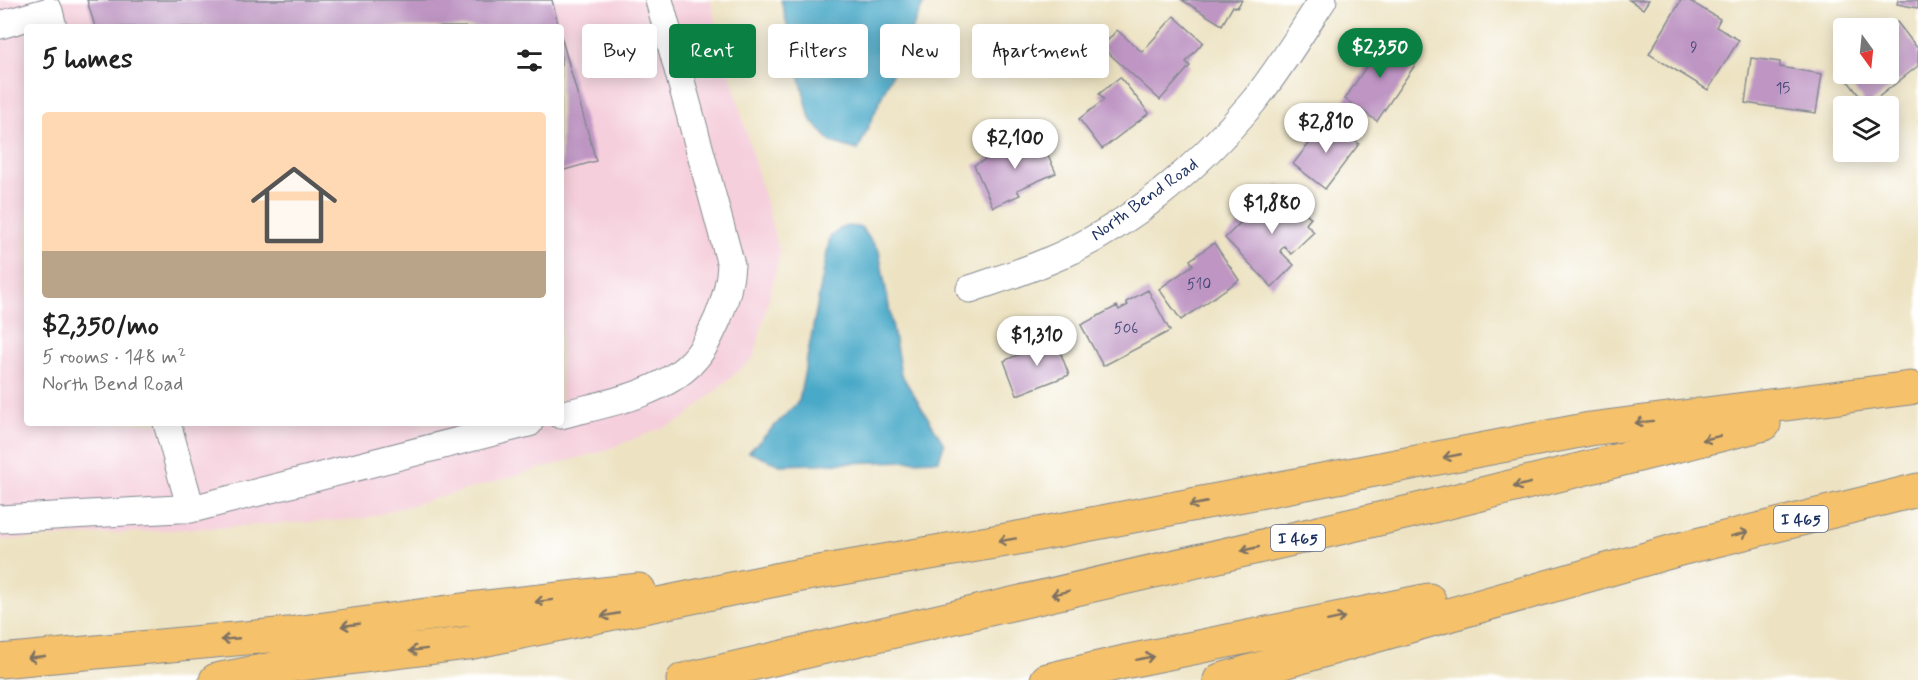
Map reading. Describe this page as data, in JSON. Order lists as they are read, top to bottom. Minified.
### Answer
{"streets":{"highway":["I 465"],"street":["North Bend Road"]},"house_numbers":["9","15","510","506"],"north":"bottom","page":{"chip":["Buy","Rent","Filters","New","Apartment"],"heading":"5 homes","price":["$2,350","$2,810","$2,100","$1,880","$1,310"],"list":[{"name":"$2,350/mo","note":"5 rooms · 148 m² · North Bend Road"}]}}
